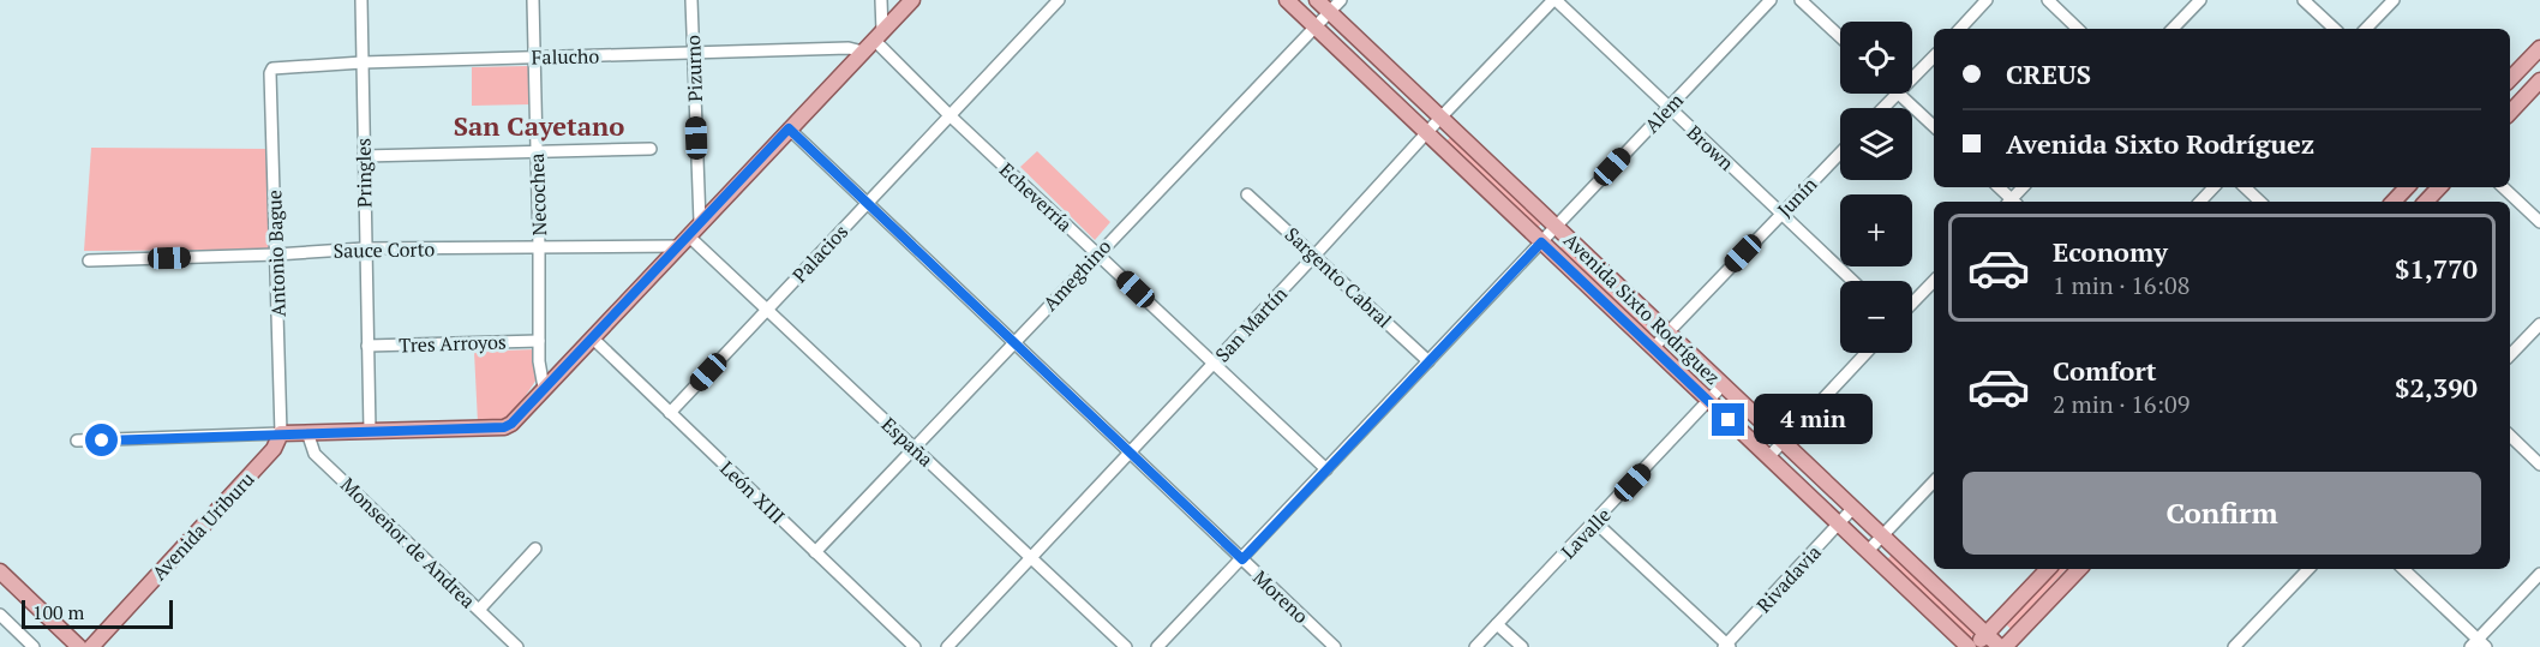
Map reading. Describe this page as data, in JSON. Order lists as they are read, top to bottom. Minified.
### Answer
{"streets":{"main road":["Avenida Sixto Rodríguez","Avenida Uriburu"],"street":["Falucho","Pizurno","Alem","Brown","Pringles","Necochea","Echeverría","Junín","Sauce Corto","Antonio Bague","Palacios","Ameghino","Sargento Cabral","San Martín","Tres Arroyos","España","León XIII","Lavalle","Monseñor de Andrea","Rivadavia","Moreno"]},"crossings":[["Falucho","Pizurno"],["Falucho","Pringles"],["Falucho","Necochea"],["Falucho","Echeverría"],["Falucho","Antonio Bague"],["Alem","Brown"],["Alem","Echeverría"],["Alem","Sargento Cabral"],["Alem","Avenida Sixto Rodríguez"],["Alem","Moreno"],["Brown","Junín"],["Brown","San Martín"],["Pringles","Sauce Corto"],["Pringles","Tres Arroyos"],["Necochea","Sauce Corto"],["Necochea","Tres Arroyos"],["Echeverría","Palacios"],["Echeverría","Ameghino"],["Echeverría","San Martín"],["Junín","Avenida Sixto Rodríguez"],["Sauce Corto","Antonio Bague"],["Sauce Corto","España"],["Antonio Bague","Avenida Uriburu"],["Palacios","España"],["Palacios","León XIII"],["Palacios","Moreno"],["Ameghino","Avenida Sixto Rodríguez"],["Ameghino","España"],["Ameghino","León XIII"],["Ameghino","Moreno"],["Sargento Cabral","San Martín"],["Avenida Sixto Rodríguez","San Martín"],["Avenida Sixto Rodríguez","Lavalle"],["Avenida Sixto Rodríguez","Rivadavia"],["San Martín","España"],["San Martín","Moreno"]],"districts":["San Cayetano"],"scale_bar":"100 m","page":{"map_buttons":["+","−"],"banner":["CREUS","Avenida Sixto Rodríguez"],"list":[{"name":"Economy","note":"1 min · 16:08","value":"$1,770"},{"name":"Comfort","note":"2 min · 16:09","value":"$2,390"}],"bubble":"4 min","buttons":"Confirm","scale":"100 m"}}
